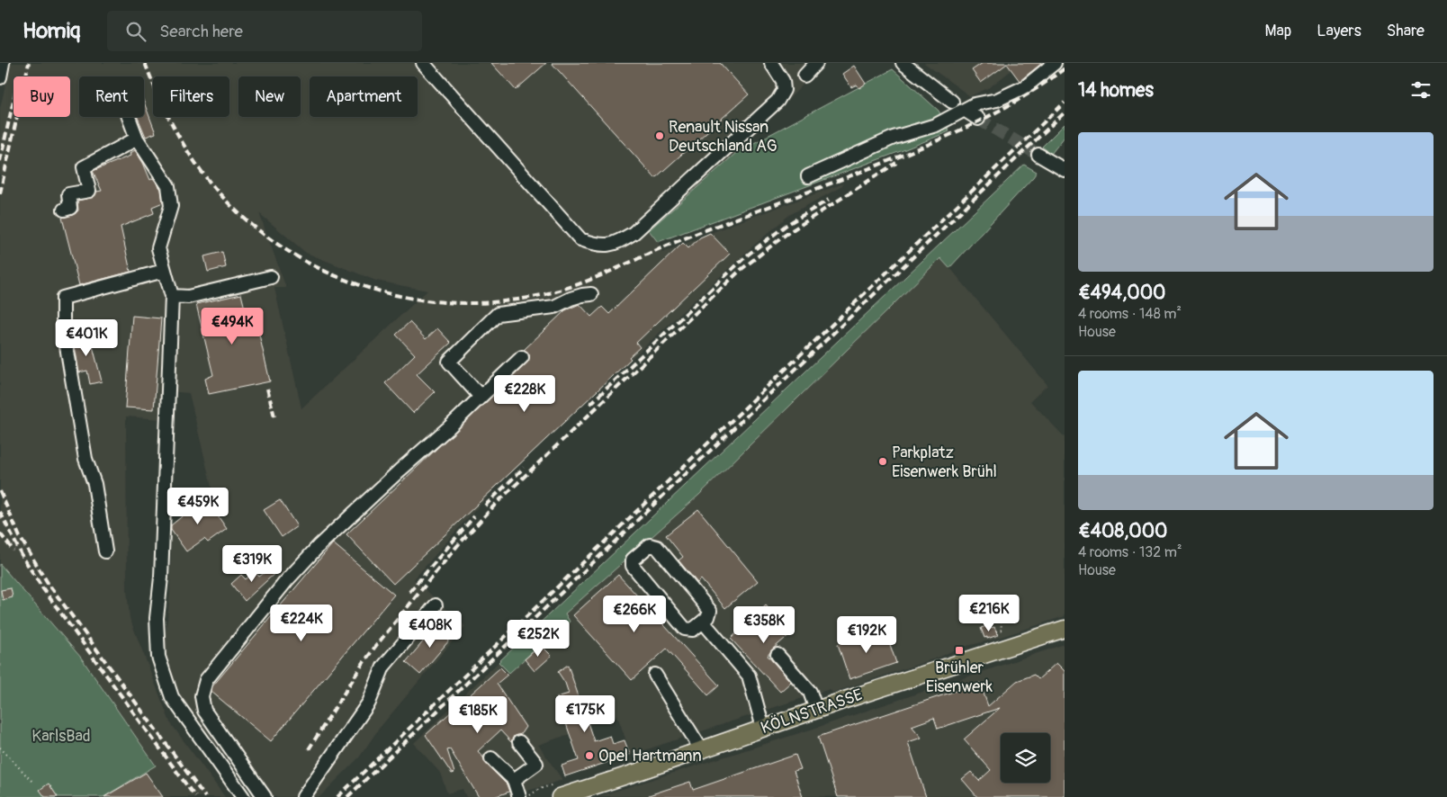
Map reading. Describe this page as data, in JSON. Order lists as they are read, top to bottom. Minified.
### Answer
{"streets":{"main road":["KÖLNSTRASSE"]},"parks":["KarlsBad"],"places":{"other":["Renault Nissan Deutschland AG","Parkplatz Eisenwerk Brühl","Opel Hartmann"],"transit":["Brühler Eisenwerk"]},"page":{"header":"Homiq","search":"Search here","nav":["Map","Layers","Share"],"heading":"14 homes","chip":["Buy","Rent","Filters","New","Apartment"],"list":[{"name":"€494,000","note":"4 rooms · 148 m² · House"},{"name":"€408,000","note":"4 rooms · 132 m² · House"}],"price":["€494K","€401K","€228K","€459K","€319K","€216K","€266K","€224K","€358K","€408K","€192K","€252K","€175K","€185K"]}}
